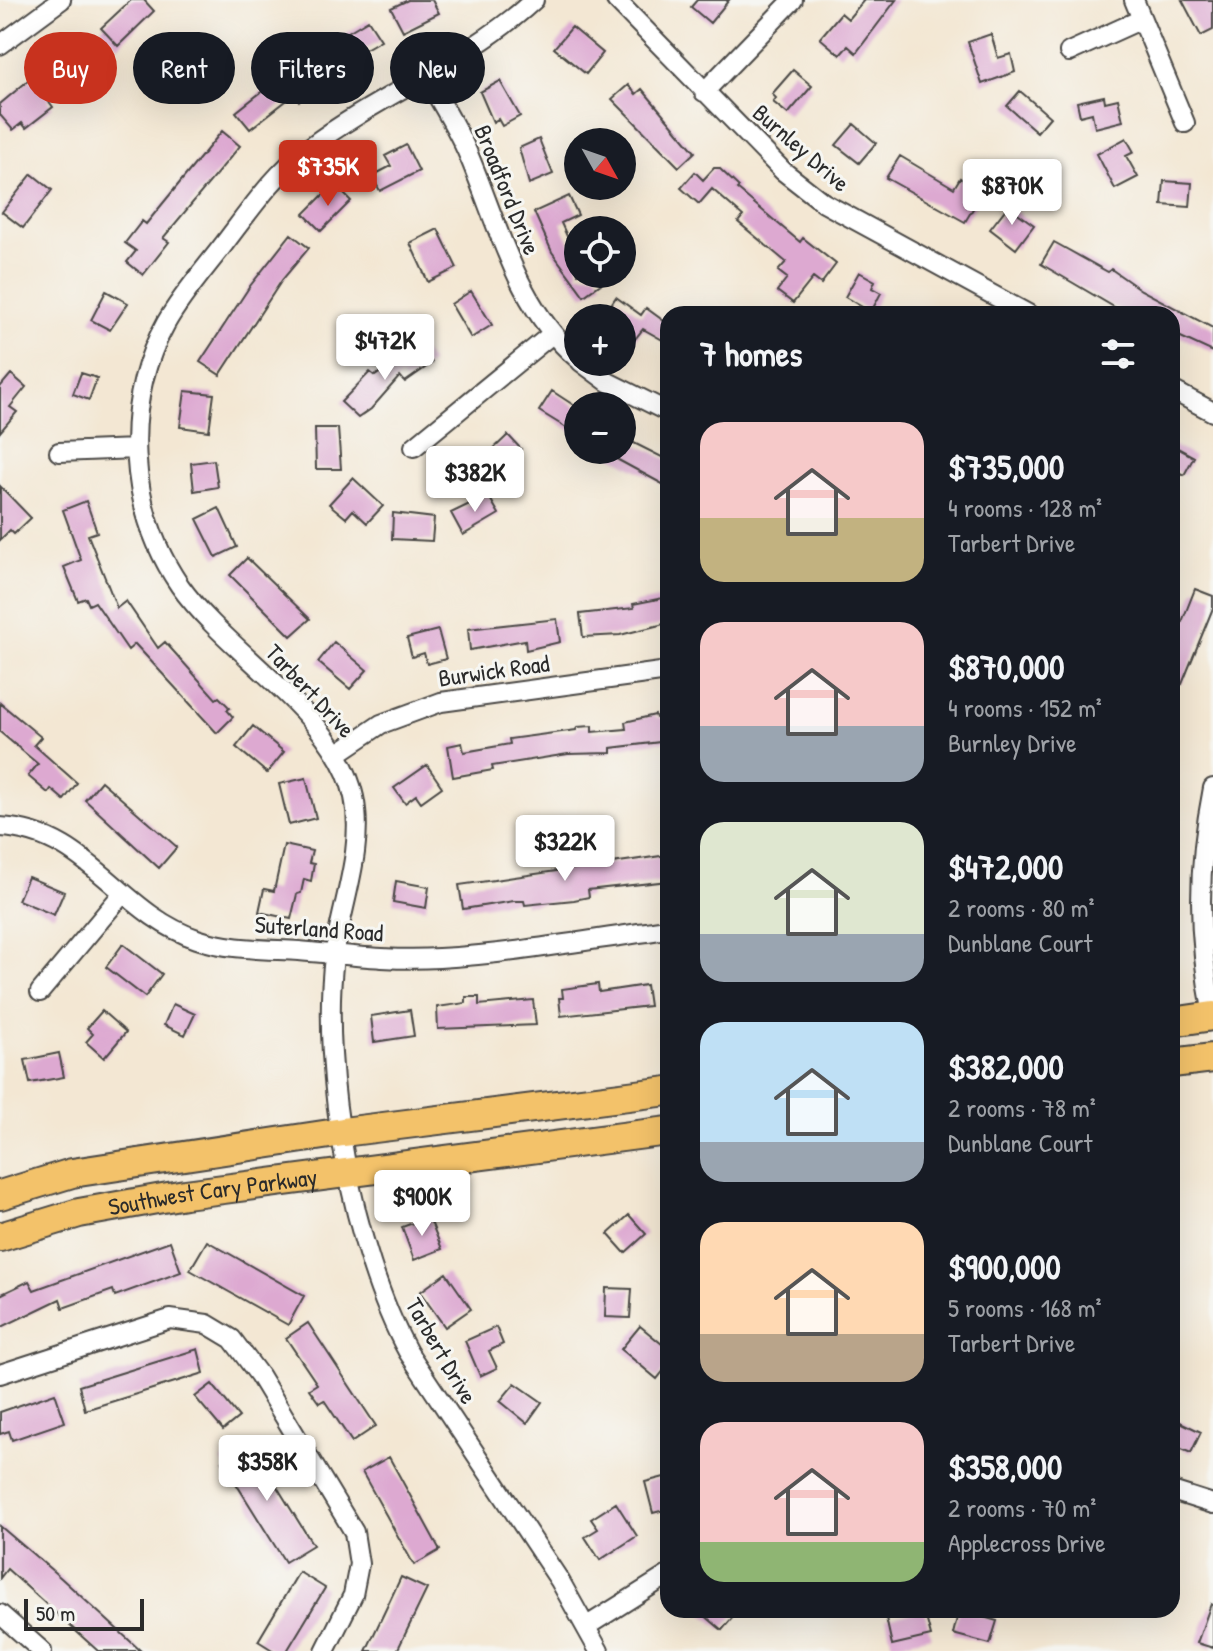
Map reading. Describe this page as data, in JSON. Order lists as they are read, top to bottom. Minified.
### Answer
{"streets":{"main road":["Southwest Cary Parkway"],"street":["Burnley Drive","Broadford Drive","Burwick Road","Tarbert Drive","Suterland Road"]},"crossings":[["Burwick Road","Tarbert Drive"],["Tarbert Drive","Suterland Road"],["Tarbert Drive","Southwest Cary Parkway"]],"scale_bar":"50 m","north":"bottom right","page":{"chip":["Buy","Rent","Filters","New"],"map_buttons":["+","−"],"price":["$735K","$870K","$472K","$382K","$322K","$900K","$358K"],"heading":"7 homes","list":[{"name":"$735,000","note":"4 rooms · 128 m² · Tarbert Drive"},{"name":"$870,000","note":"4 rooms · 152 m² · Burnley Drive"},{"name":"$472,000","note":"2 rooms · 80 m² · Dunblane Court"},{"name":"$382,000","note":"2 rooms · 78 m² · Dunblane Court"},{"name":"$900,000","note":"5 rooms · 168 m² · Tarbert Drive"},{"name":"$358,000","note":"2 rooms · 70 m² · Applecross Drive"}],"scale":"50 m"}}
